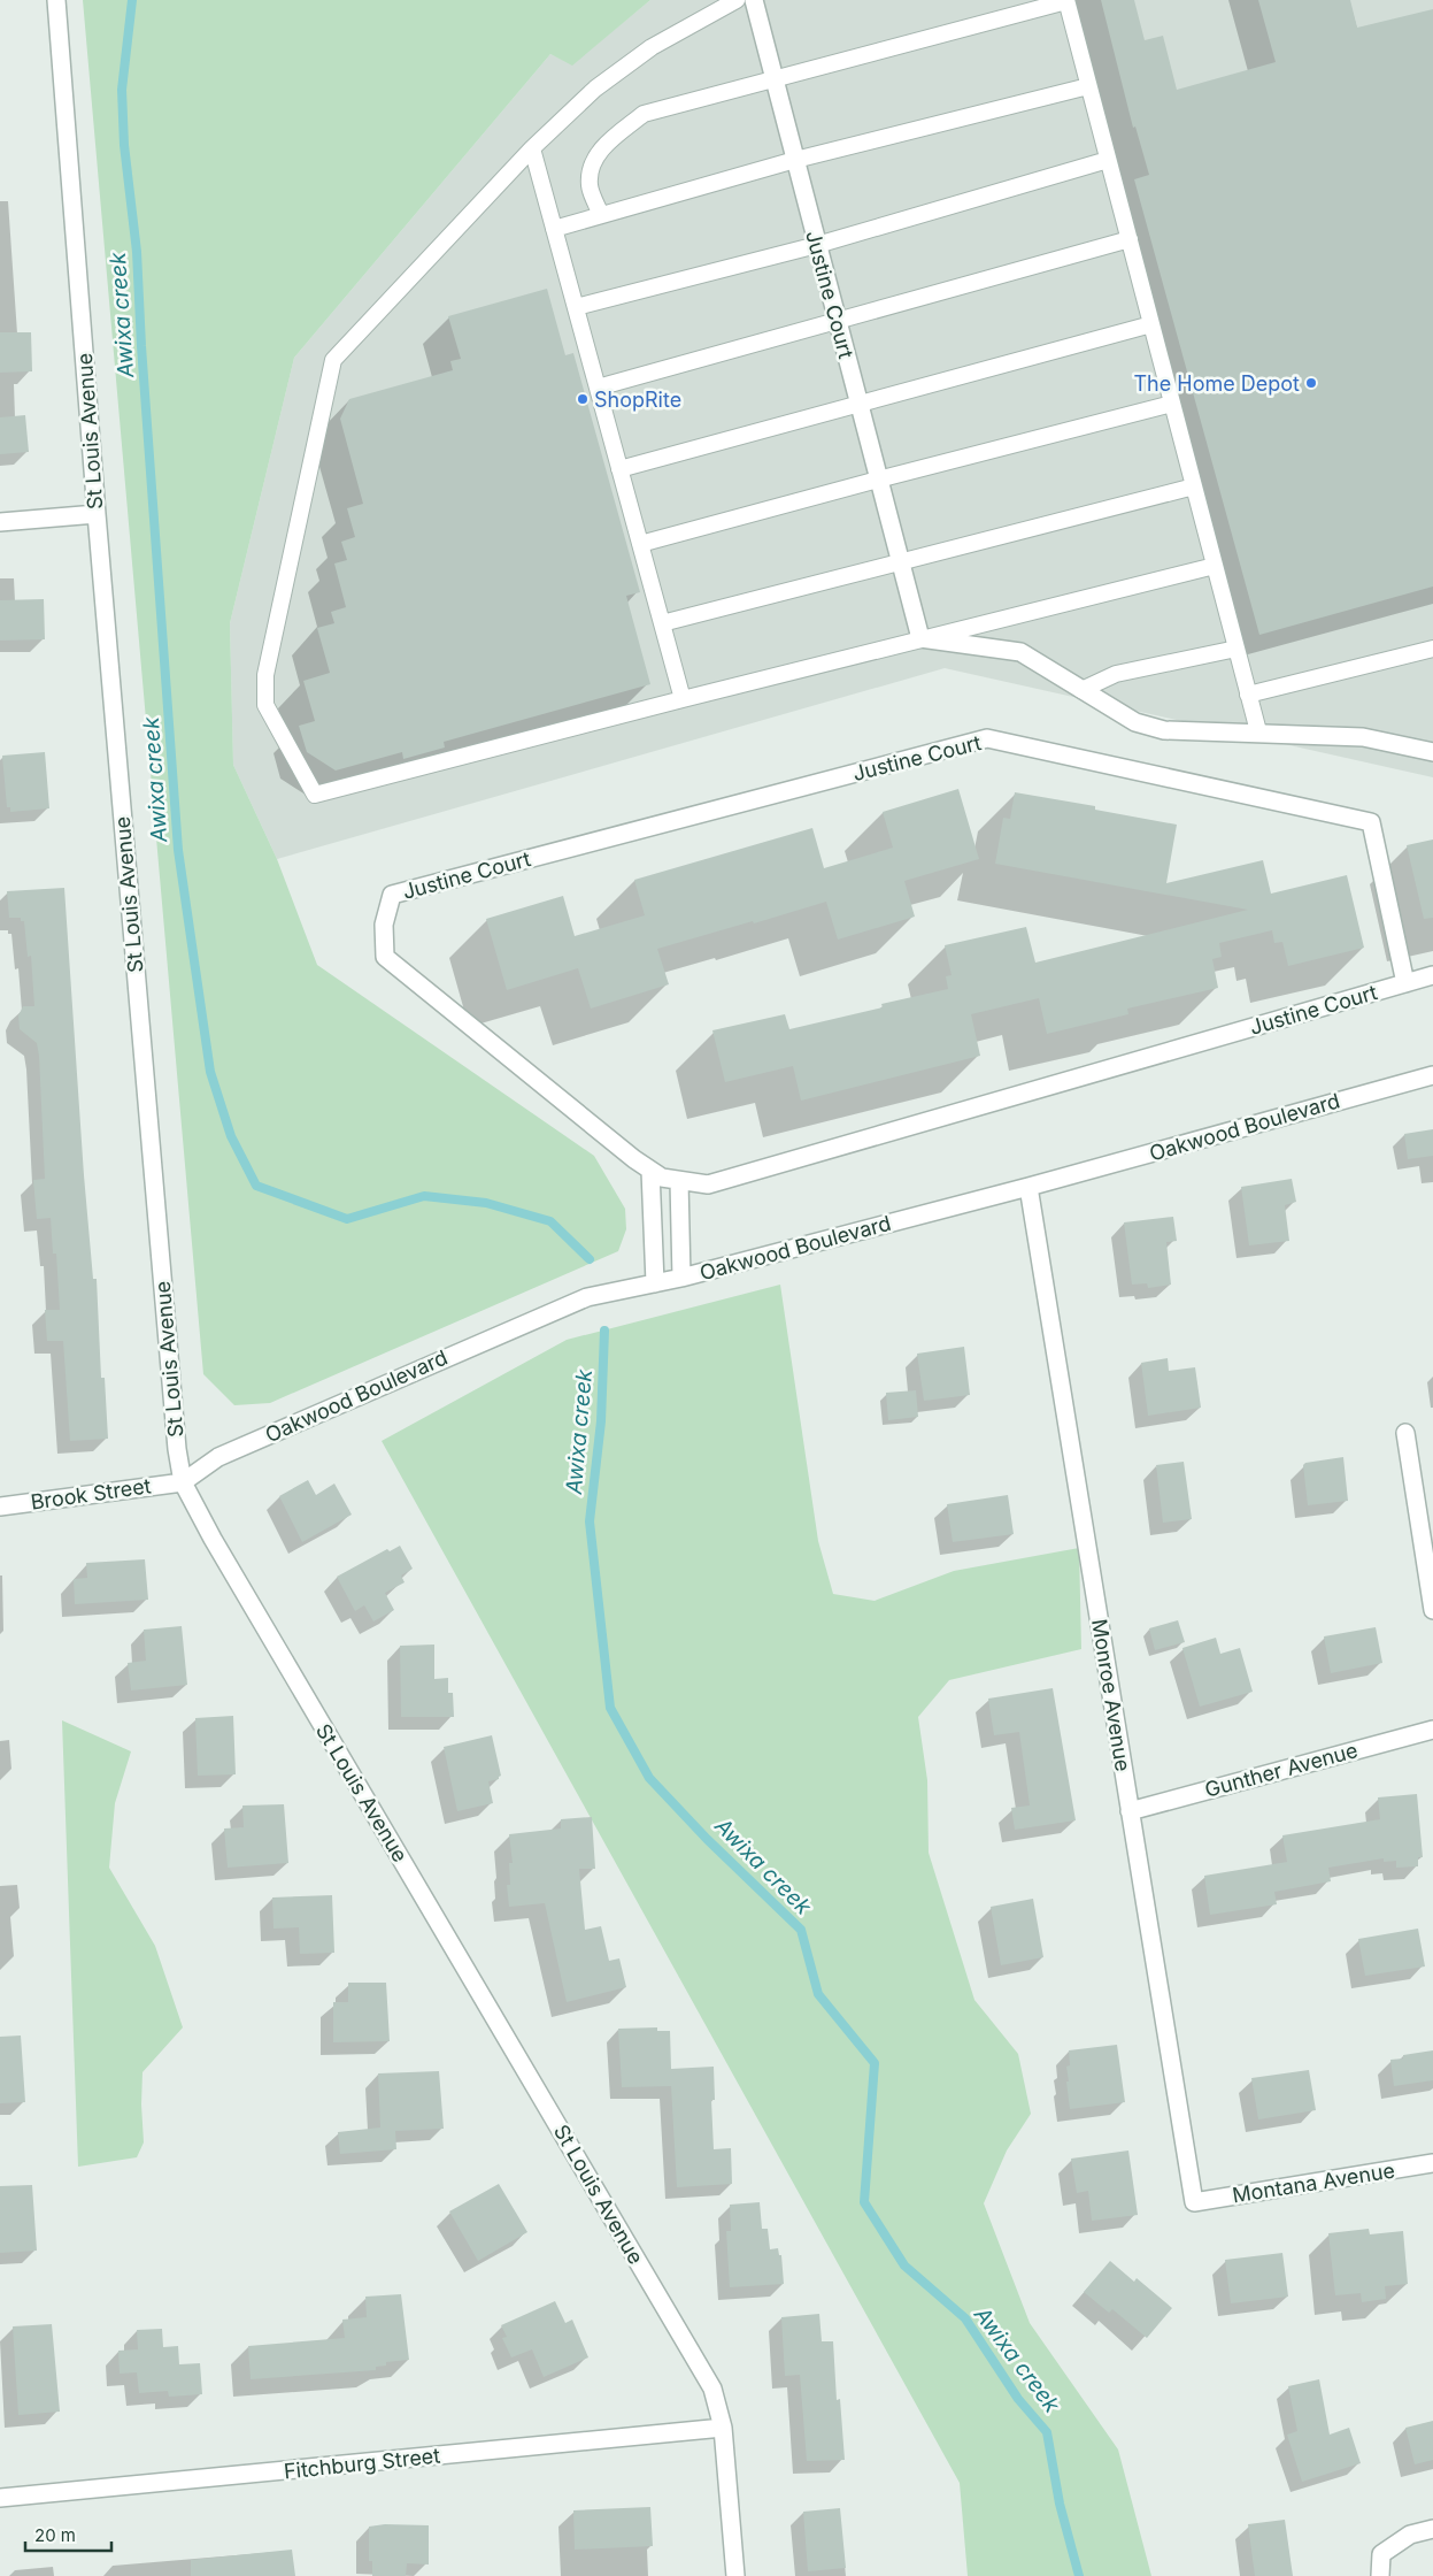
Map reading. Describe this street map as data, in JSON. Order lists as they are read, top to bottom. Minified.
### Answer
{"streets":{"street":["Justine Court","St Louis Avenue","Oakwood Boulevard","Brook Street","Monroe Avenue","Gunther Avenue","Montana Avenue","Fitchburg Street"]},"crossings":[["St Louis Avenue","Oakwood Boulevard"],["St Louis Avenue","Brook Street"],["St Louis Avenue","Fitchburg Street"],["Oakwood Boulevard","Brook Street"],["Oakwood Boulevard","Monroe Avenue"],["Monroe Avenue","Gunther Avenue"],["Monroe Avenue","Montana Avenue"]],"water":["Awixa creek"],"places":["The Home Depot","ShopRite"],"scale_bar":"20 m"}
